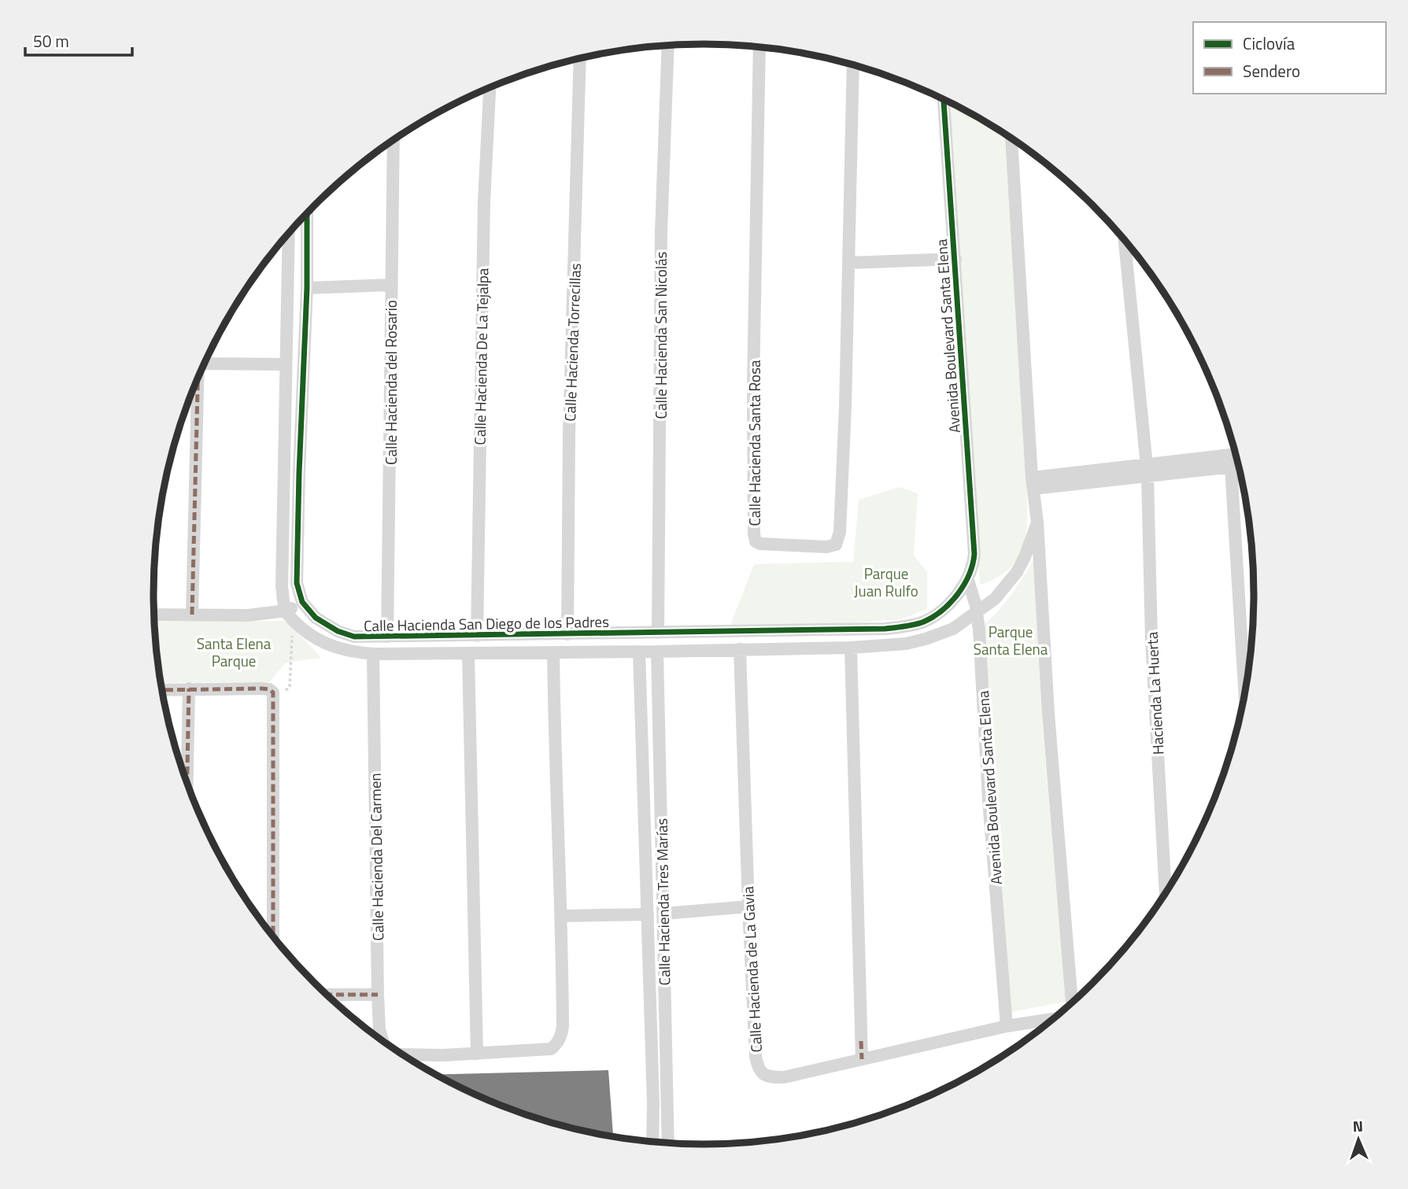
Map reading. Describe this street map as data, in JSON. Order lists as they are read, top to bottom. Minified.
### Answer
{"streets":{"street":["Calle Hacienda San Nicolás","Avenida Boulevard Santa Elena","Calle Hacienda Torrecillas","Calle Hacienda De La Tejalpa","Calle Hacienda del Rosario","Calle Hacienda Santa Rosa","Calle Hacienda San Diego de los Padres","Hacienda La Huerta","Calle Hacienda Del Carmen","Calle Hacienda Tres Marías","Calle Hacienda de La Gavia"]},"crossings":[["Calle Hacienda San Nicolás","Calle Hacienda San Diego de los Padres"],["Avenida Boulevard Santa Elena","Calle Hacienda San Diego de los Padres"],["Avenida Boulevard Santa Elena","Calle Hacienda de La Gavia"],["Calle Hacienda Torrecillas","Calle Hacienda San Diego de los Padres"],["Calle Hacienda De La Tejalpa","Calle Hacienda San Diego de los Padres"],["Calle Hacienda del Rosario","Calle Hacienda San Diego de los Padres"],["Calle Hacienda San Diego de los Padres","Calle Hacienda Del Carmen"],["Calle Hacienda San Diego de los Padres","Calle Hacienda Tres Marías"],["Calle Hacienda San Diego de los Padres","Calle Hacienda de La Gavia"]],"parks":["Parque Juan Rulfo","Parque Santa Elena","Santa Elena Parque"],"legend":["Ciclovía","Sendero"],"scale_bar":"50 m","north":"top"}
